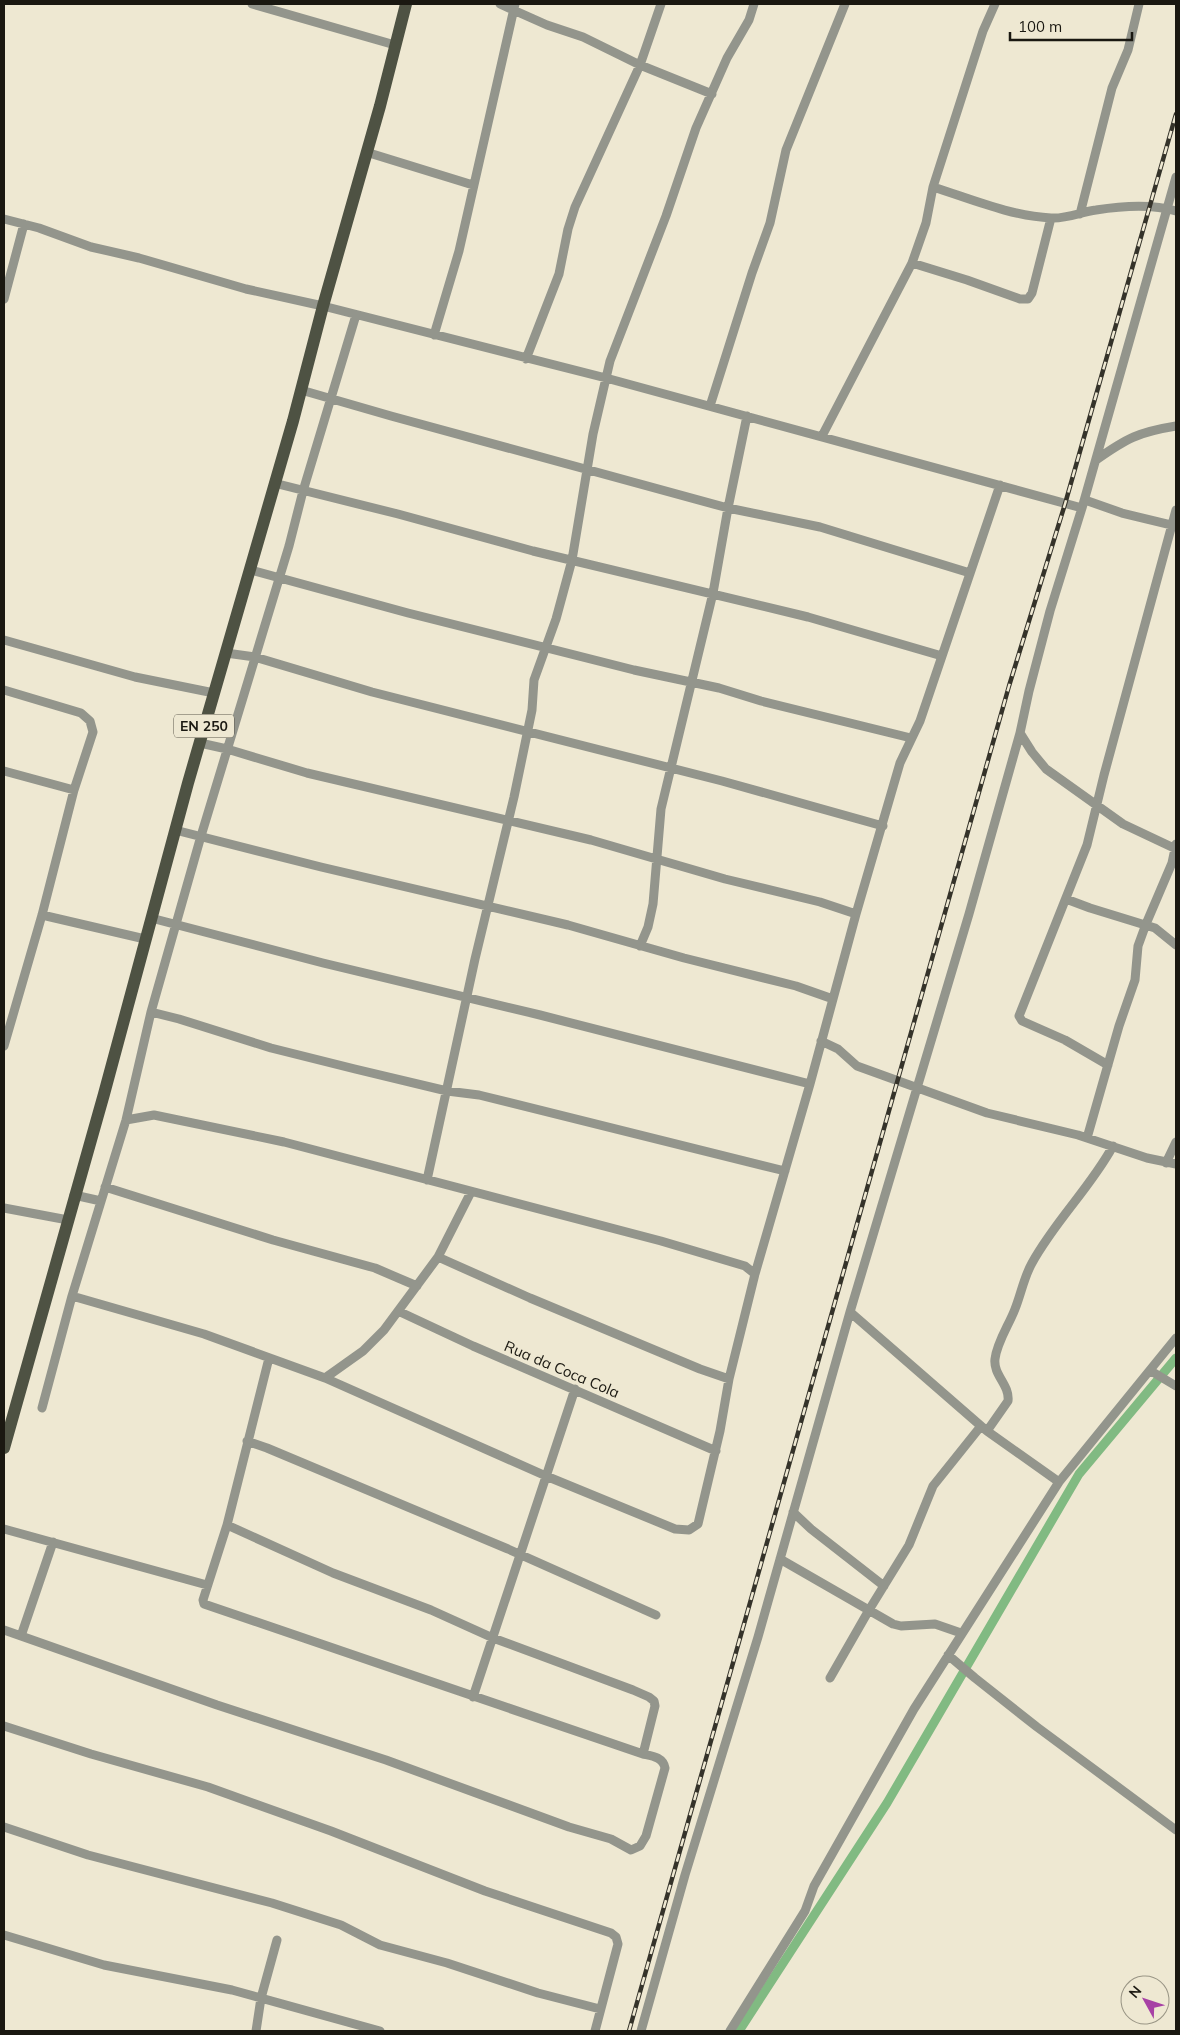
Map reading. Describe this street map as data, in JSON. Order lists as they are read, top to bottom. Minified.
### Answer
{"streets":{"main road":["EN 250"],"street":["Rua da Coca Cola"]},"scale_bar":"100 m","north":"top left"}
